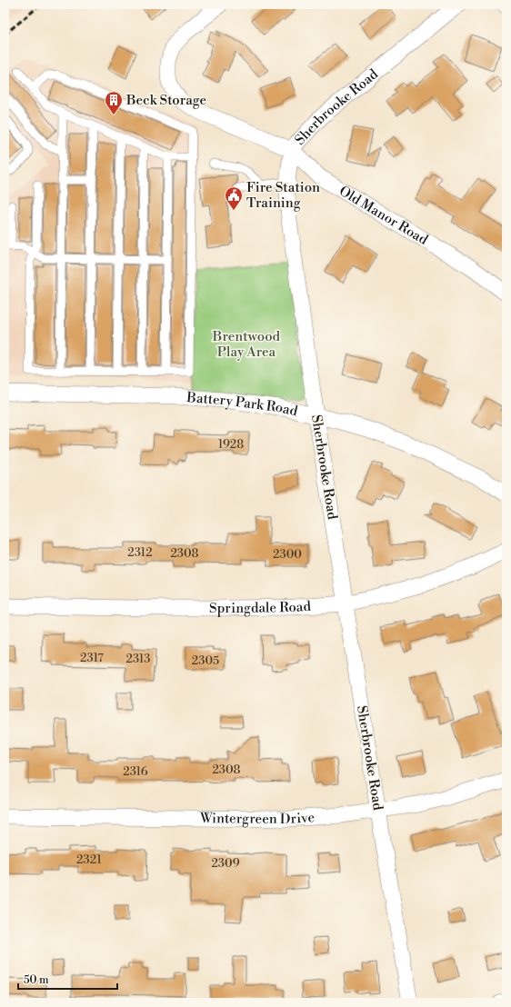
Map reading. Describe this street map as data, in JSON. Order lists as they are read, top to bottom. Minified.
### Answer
{"streets":{"street":["Sherbrooke Road","Old Manor Road","Battery Park Road","Springdale Road","Wintergreen Drive"]},"crossings":[["Sherbrooke Road","Old Manor Road"],["Sherbrooke Road","Battery Park Road"],["Sherbrooke Road","Springdale Road"],["Sherbrooke Road","Wintergreen Drive"]],"parks":["Brentwood Play Area"],"places":{"building":["Beck Storage"],"public building":["Fire Station Training"]},"house_numbers":["1928","2312","2308","2300","2317","2313","2305","2308","2316","2321","2309"],"scale_bar":"50 m"}
